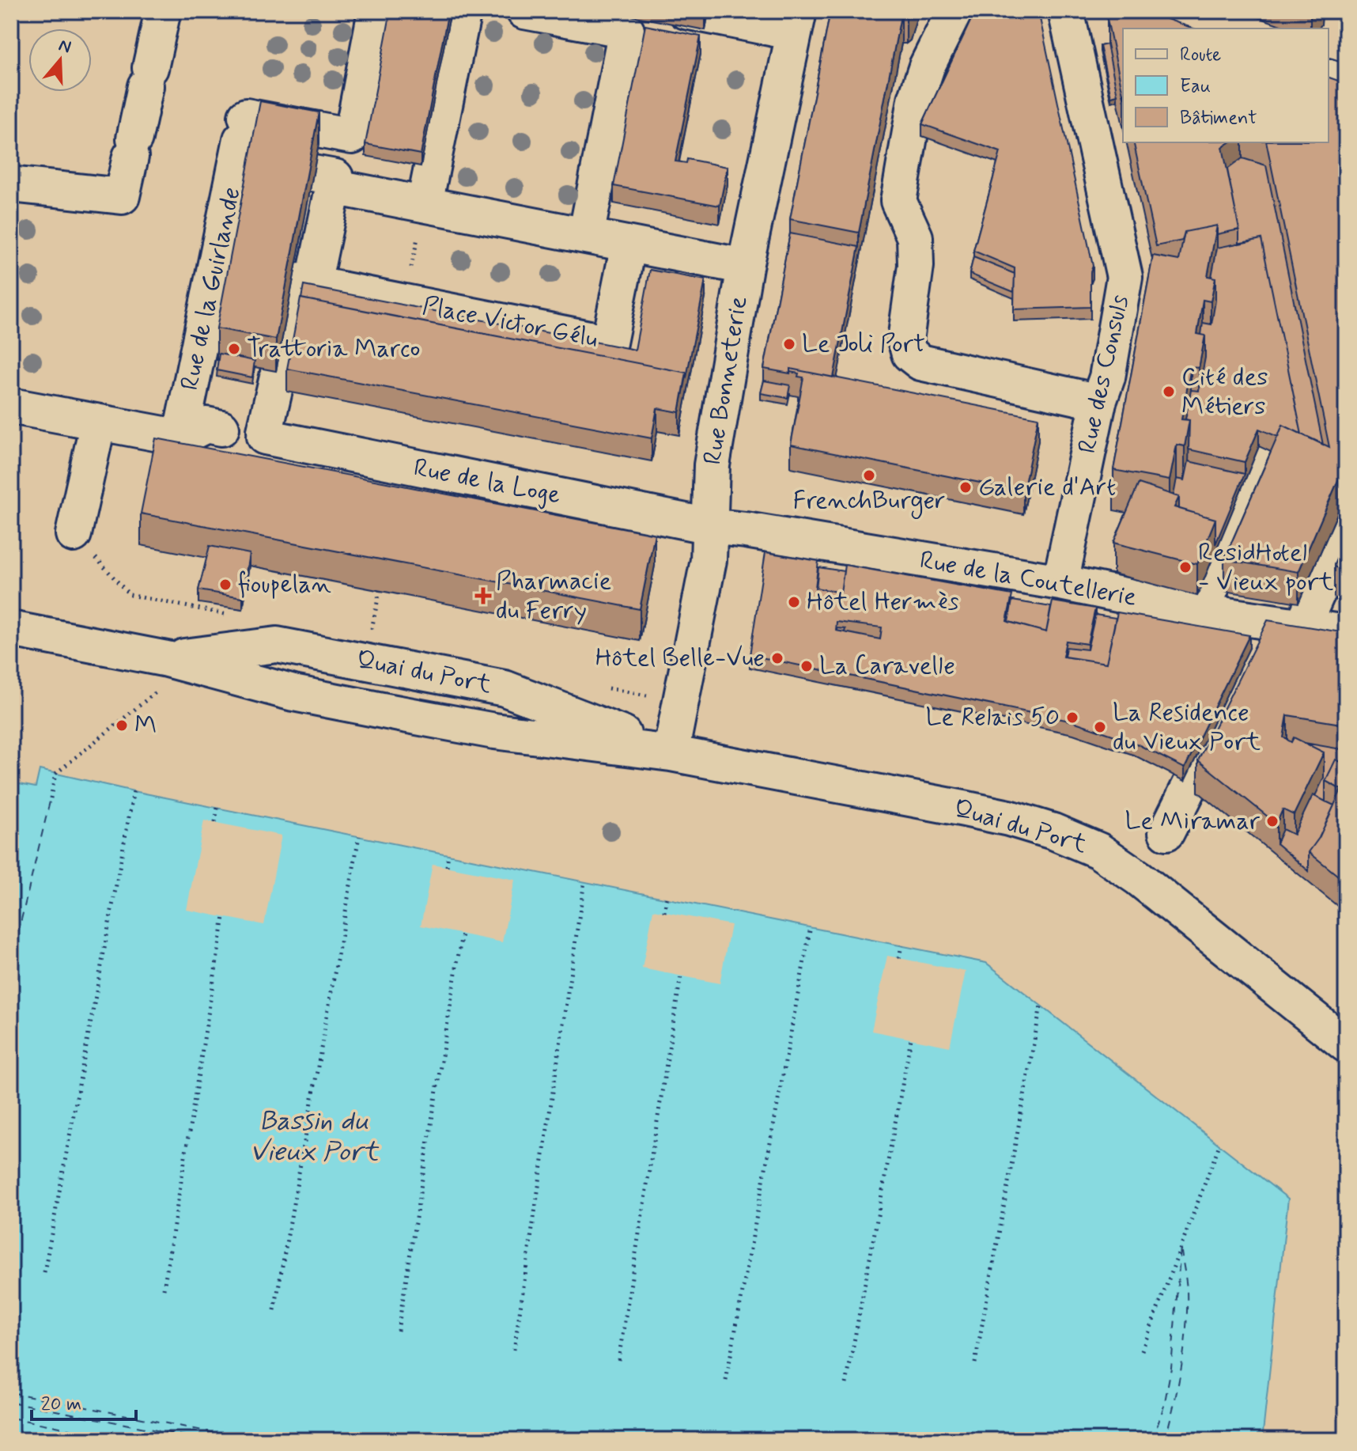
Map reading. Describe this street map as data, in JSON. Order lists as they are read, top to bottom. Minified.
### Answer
{"streets":{"street":["Rue de la Guirlande","Place Victor Gélu","Rue des Consuls","Rue Bonneterie","Rue de la Loge","Rue de la Coutellerie","Quai du Port"]},"crossings":[["Rue de la Guirlande","Rue de la Loge"],["Rue des Consuls","Rue de la Coutellerie"],["Rue Bonneterie","Rue de la Loge"],["Rue Bonneterie","Rue de la Coutellerie"],["Rue Bonneterie","Quai du Port"],["Rue de la Loge","Rue de la Coutellerie"]],"water":["Bassin du Vieux Port"],"places":{"other":["Le Joli Port","Trattoria Marco","Cité des Métiers","FrenchBurger","Galerie d'Art","ResidHotel - Vieux port","fioupelan","Hôtel Hermès","Hôtel Belle-Vue","La Caravelle","Le Relais 50","M","La Residence du Vieux Port","Le Miramar"],"health":["Pharmacie du Ferry"]},"legend":["Route","Eau","Bâtiment"],"scale_bar":"20 m","north":"top"}
